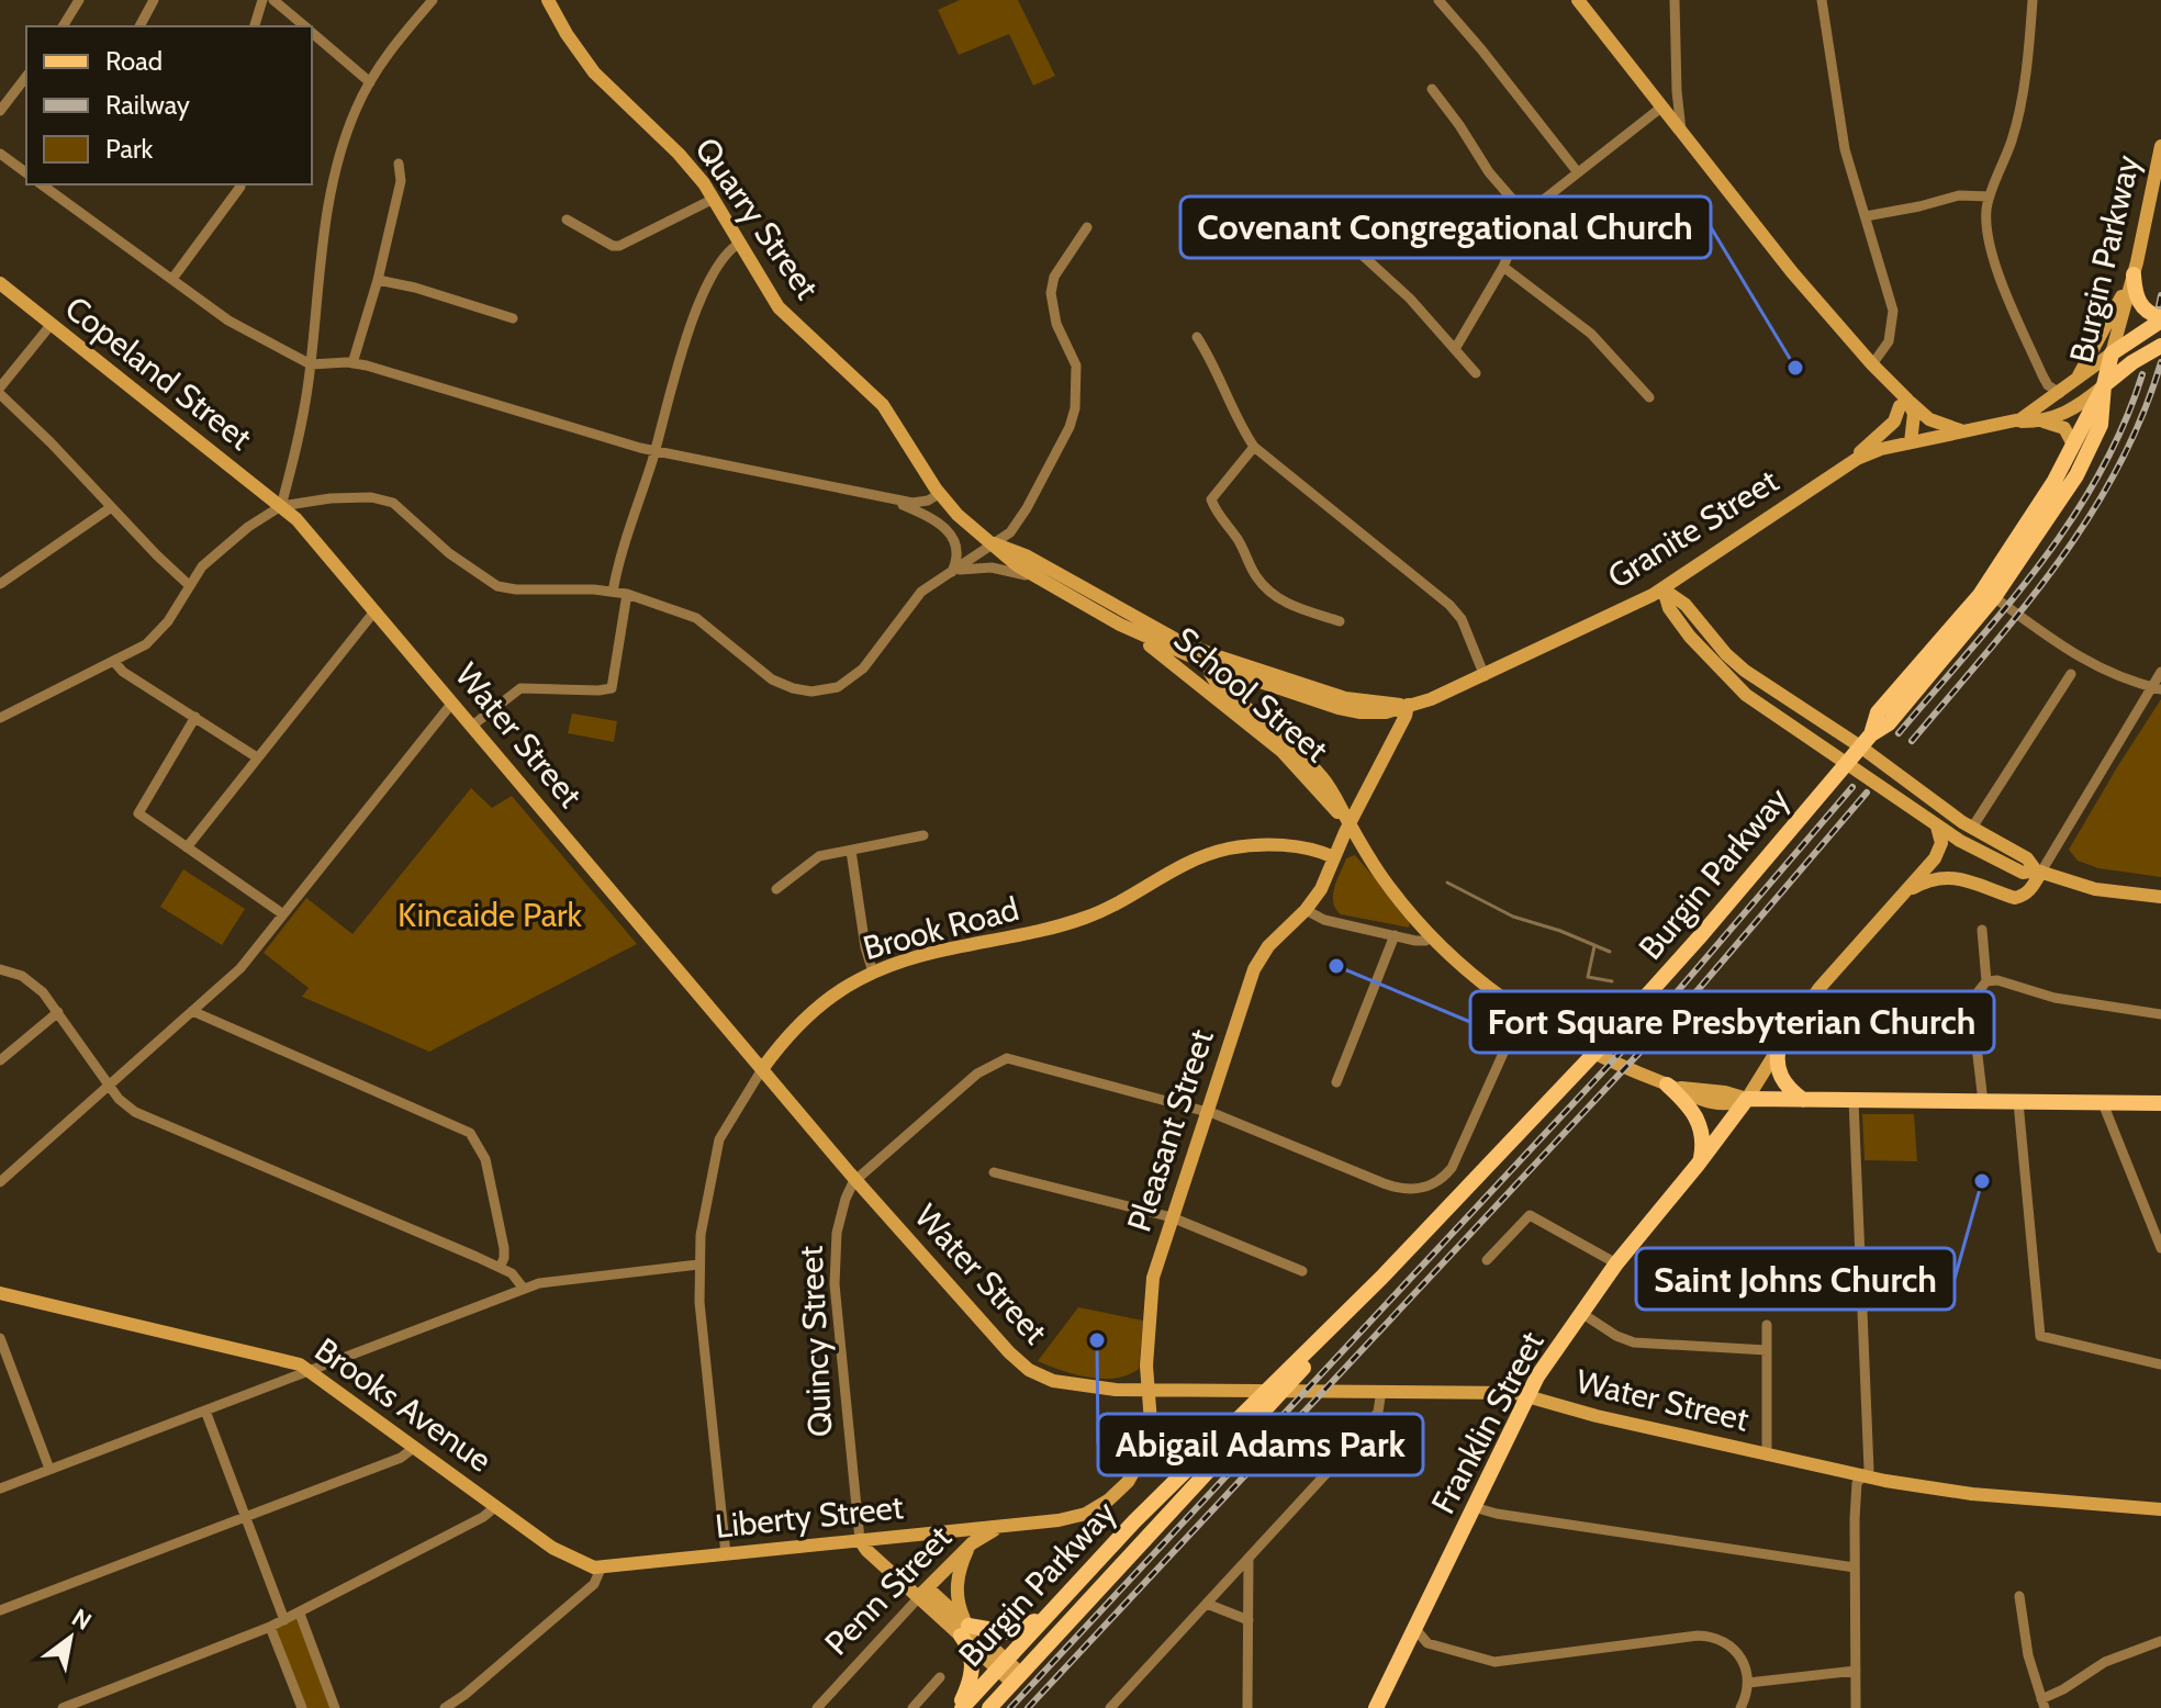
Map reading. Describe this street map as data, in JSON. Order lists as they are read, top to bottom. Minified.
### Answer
{"streets":{"main road":["Quarry Street","Burgin Parkway","Copeland Street","Granite Street","School Street","Water Street","Brook Road","Pleasant Street","Brooks Avenue","Franklin Street","Liberty Street","Penn Street"],"street":["Quincy Street"]},"crossings":[["Quarry Street","Granite Street"],["Burgin Parkway","Granite Street"],["Copeland Street","Water Street"],["Granite Street","School Street"],["Granite Street","Pleasant Street"],["School Street","Pleasant Street"],["School Street","Quincy Street"],["School Street","Franklin Street"],["Water Street","Brook Road"],["Water Street","Pleasant Street"],["Water Street","Quincy Street"],["Water Street","Franklin Street"],["Water Street","Liberty Street"],["Brook Road","Pleasant Street"],["Brook Road","Liberty Street"],["Pleasant Street","Quincy Street"],["Pleasant Street","Liberty Street"],["Quincy Street","Liberty Street"],["Brooks Avenue","Liberty Street"],["Liberty Street","Penn Street"]],"parks":["Kincaide Park"],"places":["Covenant Congregational Church","Fort Square Presbyterian Church","Saint Johns Church","Abigail Adams Park"],"legend":["Road","Railway","Park"],"north":"top right"}
